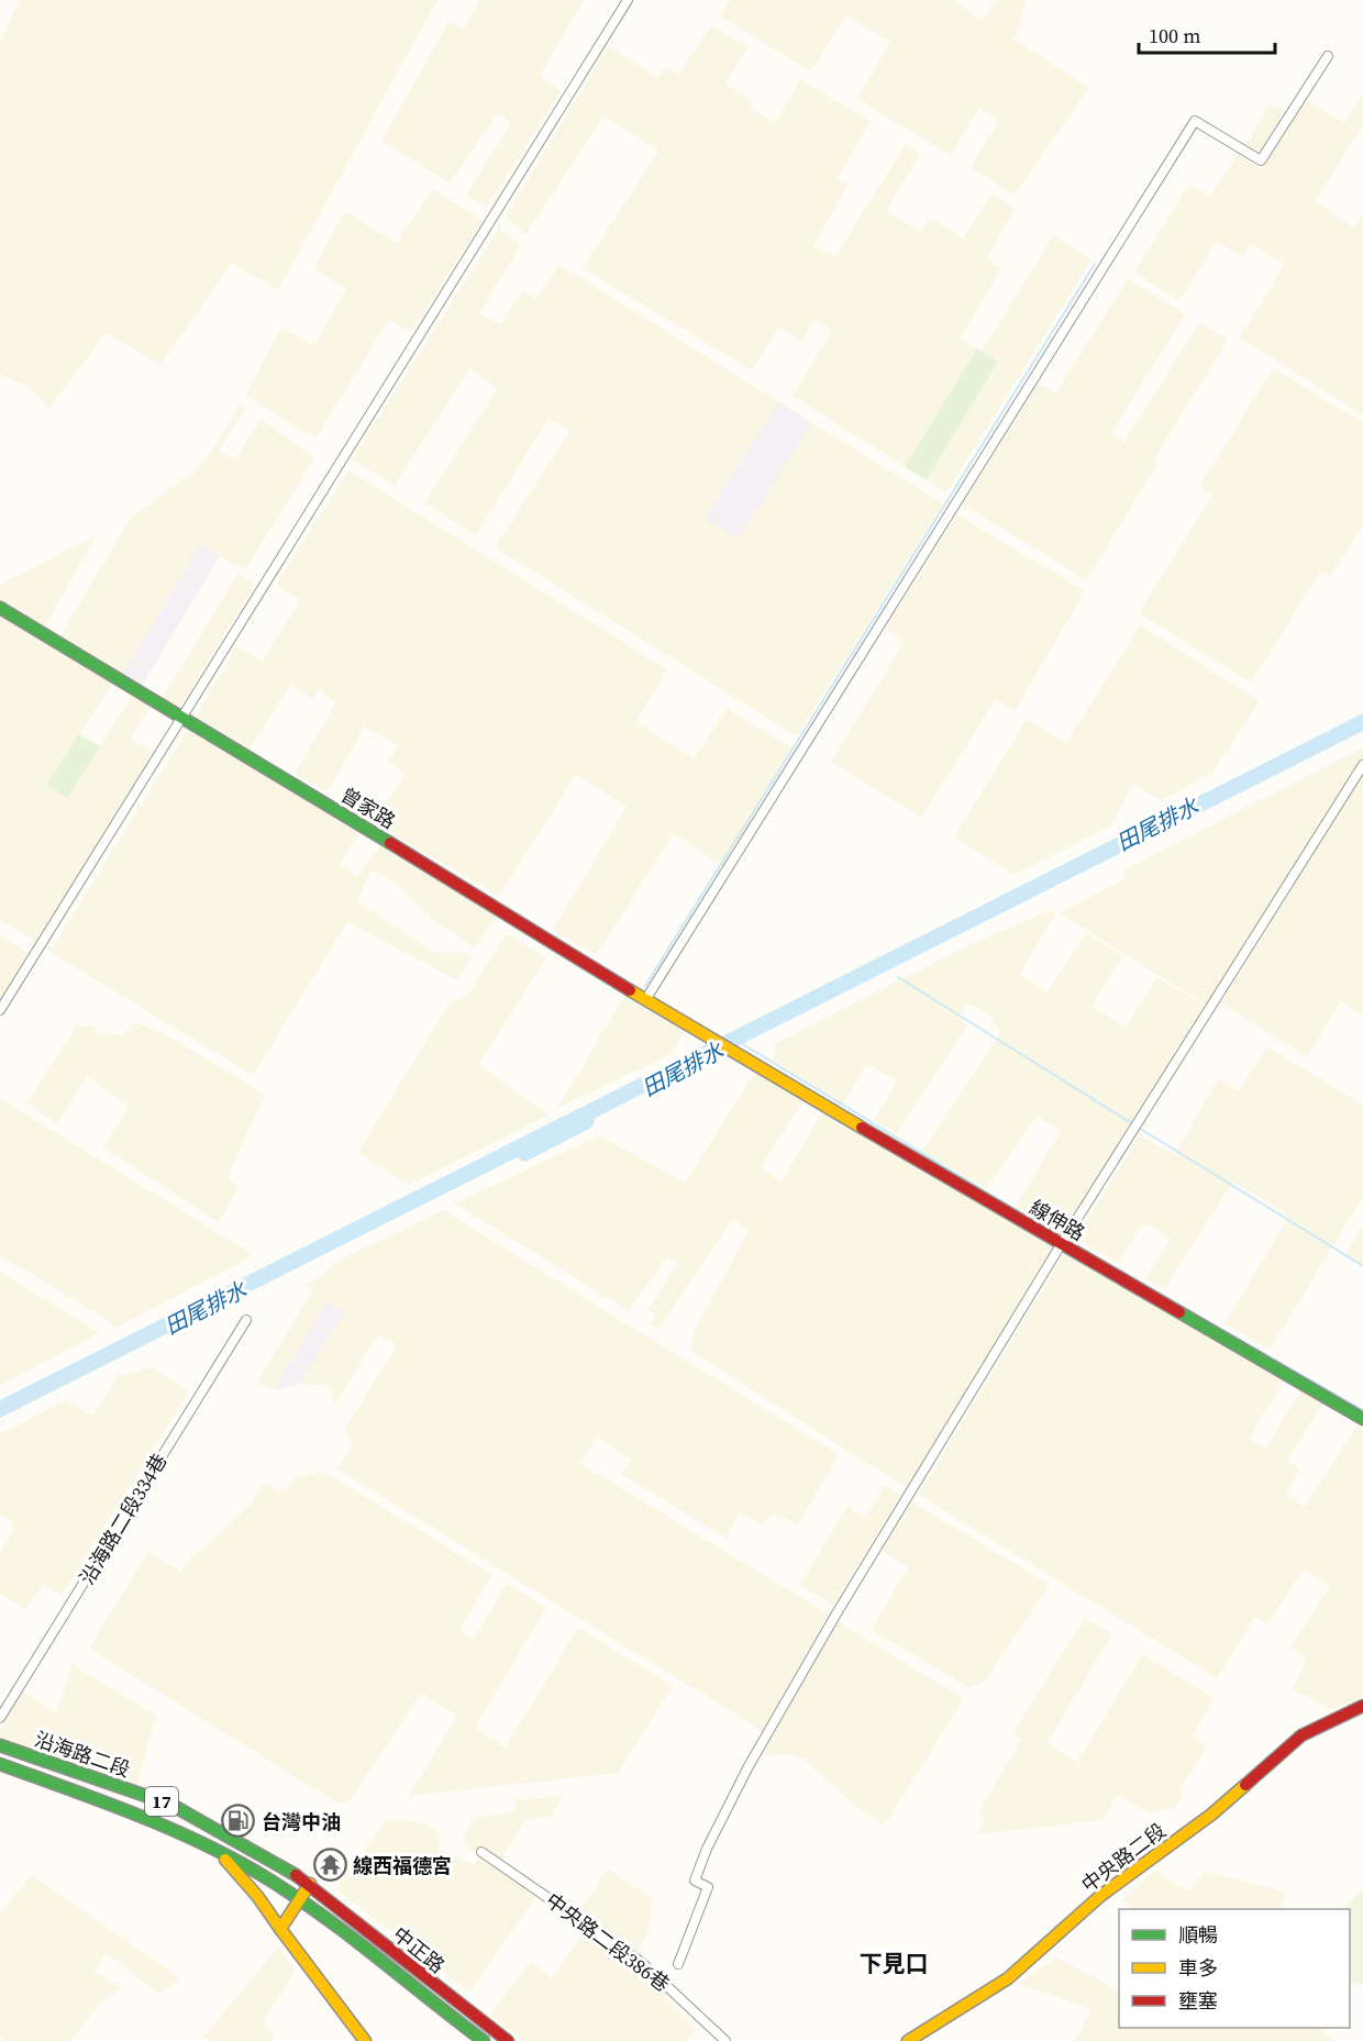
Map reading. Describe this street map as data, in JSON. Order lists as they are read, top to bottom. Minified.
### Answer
{"streets":{"street":["曾家路","線伸路","沿海路二段334巷","沿海路二段","17","中央路二段","中央路二段386巷","中正路"]},"crossings":[["曾家路","線伸路"],["沿海路二段","中正路"]],"districts":["下見口"],"water":["田尾排水"],"places":{"fuel station":["台灣中油"],"temple":["線西福德宮"]},"legend":["順暢","車多","壅塞"],"scale_bar":"100 m"}
